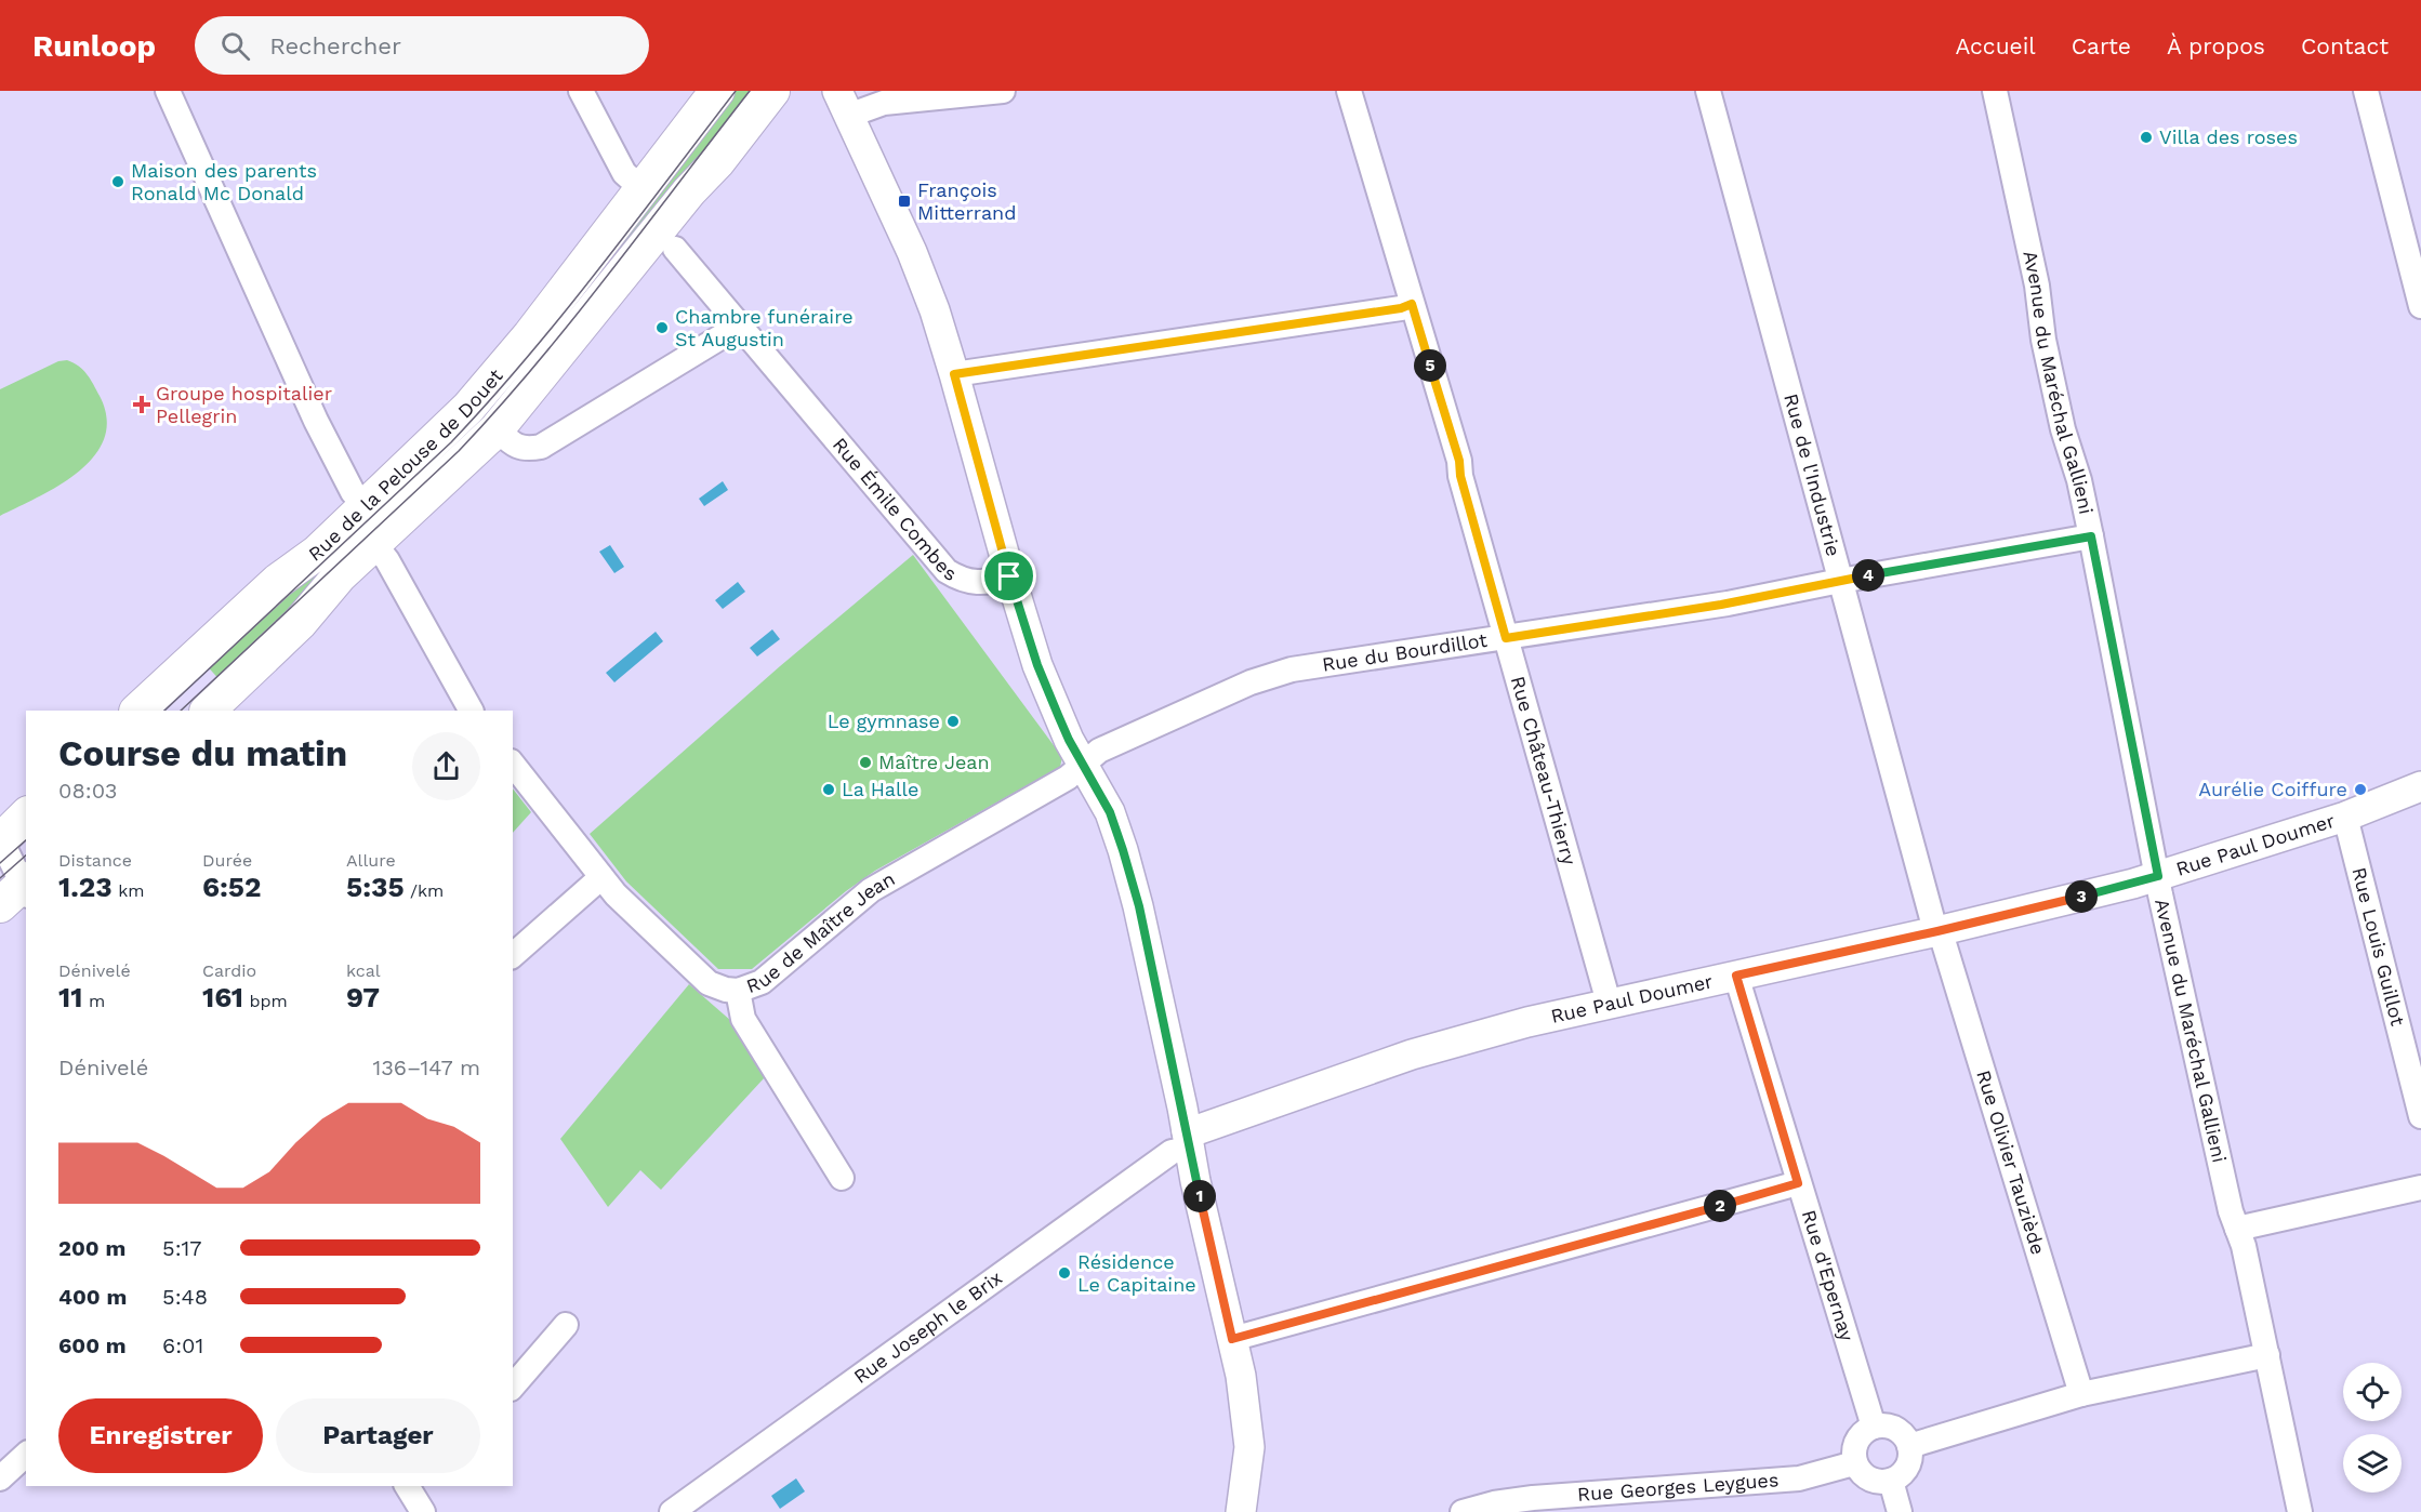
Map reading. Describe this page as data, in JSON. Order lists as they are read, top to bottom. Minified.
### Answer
{"streets":{"main road":["Rue de la Pelouse de Douet"],"street":["Avenue du Maréchal Gallieni","Rue de l'Industrie","Rue Émile Combes","Rue du Bourdillot","Rue Château-Thierry","Rue Paul Doumer","Rue de Maître Jean","Rue Louis Guillot","Rue Olivier Tauziède","Rue d'Epernay","Rue Joseph le Brix","Rue Georges Leygues"]},"crossings":[["Avenue du Maréchal Gallieni","Rue du Bourdillot"],["Avenue du Maréchal Gallieni","Rue Paul Doumer"],["Rue de la Pelouse de Douet","Rue Émile Combes"],["Rue de l'Industrie","Rue du Bourdillot"],["Rue de l'Industrie","Rue Paul Doumer"],["Rue de l'Industrie","Rue Olivier Tauziède"],["Rue du Bourdillot","Rue Château-Thierry"],["Rue du Bourdillot","Rue de Maître Jean"],["Rue Château-Thierry","Rue Paul Doumer"],["Rue Paul Doumer","Rue Louis Guillot"],["Rue Paul Doumer","Rue Olivier Tauziède"],["Rue Paul Doumer","Rue d'Epernay"],["Rue Paul Doumer","Rue Joseph le Brix"],["Rue d'Epernay","Rue Georges Leygues"]],"places":{"other":["Villa des roses","Maison des parents Ronald Mc Donald","Chambre funéraire St Augustin","Le gymnase","Maître Jean","La Halle","Aurélie Coiffure","Résidence Le Capitaine"],"transit":["François Mitterrand"],"health":["Groupe hospitalier Pellegrin"]},"page":{"header":"Runloop","search":"Rechercher","nav":["Accueil","Carte","À propos","Contact"],"pins":["5","4","3","1","2"],"heading":["Course du matin","08:03"],"stats":[["Distance","1.23 km"],["Durée","6:52"],["Allure","5:35 /km"],["Dénivelé","11 m"],["Cardio","161 bpm"],["kcal","97"]],"chart":["Dénivelé","136–147 m"],"list":[{"name":"200 m","note":"5:17"},{"name":"400 m","note":"5:48"},{"name":"600 m","note":"6:01"}],"buttons":["Enregistrer","Partager"]}}
